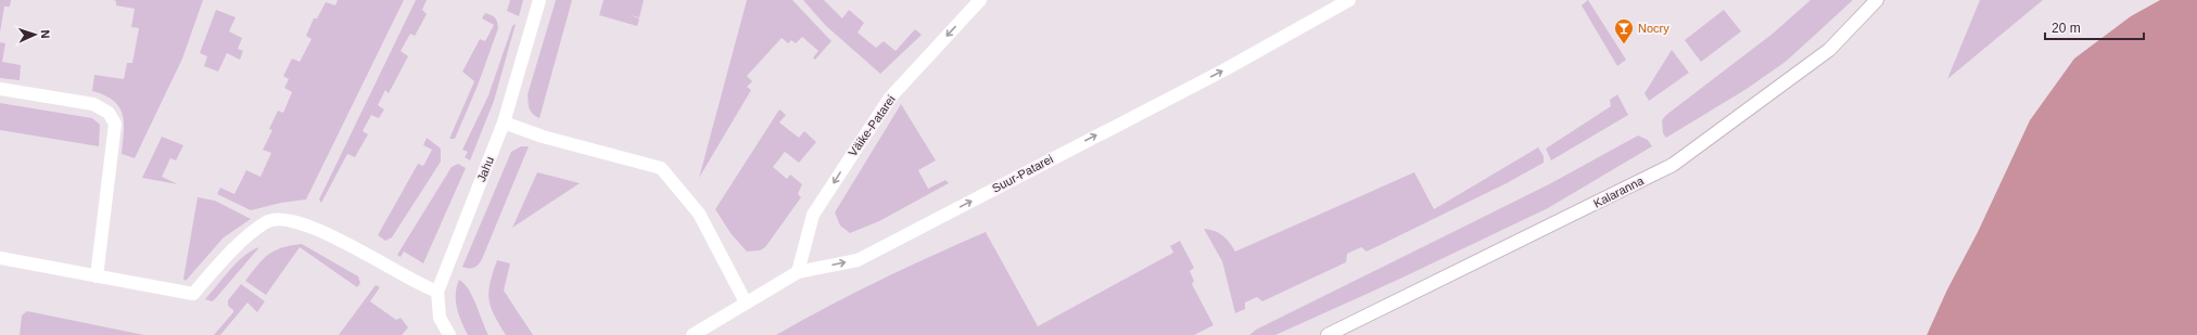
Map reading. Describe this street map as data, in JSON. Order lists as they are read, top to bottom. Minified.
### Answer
{"streets":{"street":["Väike-Patarei","Jahu","Suur-Patarei","Kalaranna"]},"crossings":[["Väike-Patarei","Suur-Patarei"]],"one_way":["Väike-Patarei","Suur-Patarei"],"places":{"bar":["Nocry"]},"scale_bar":"20 m","north":"right"}
